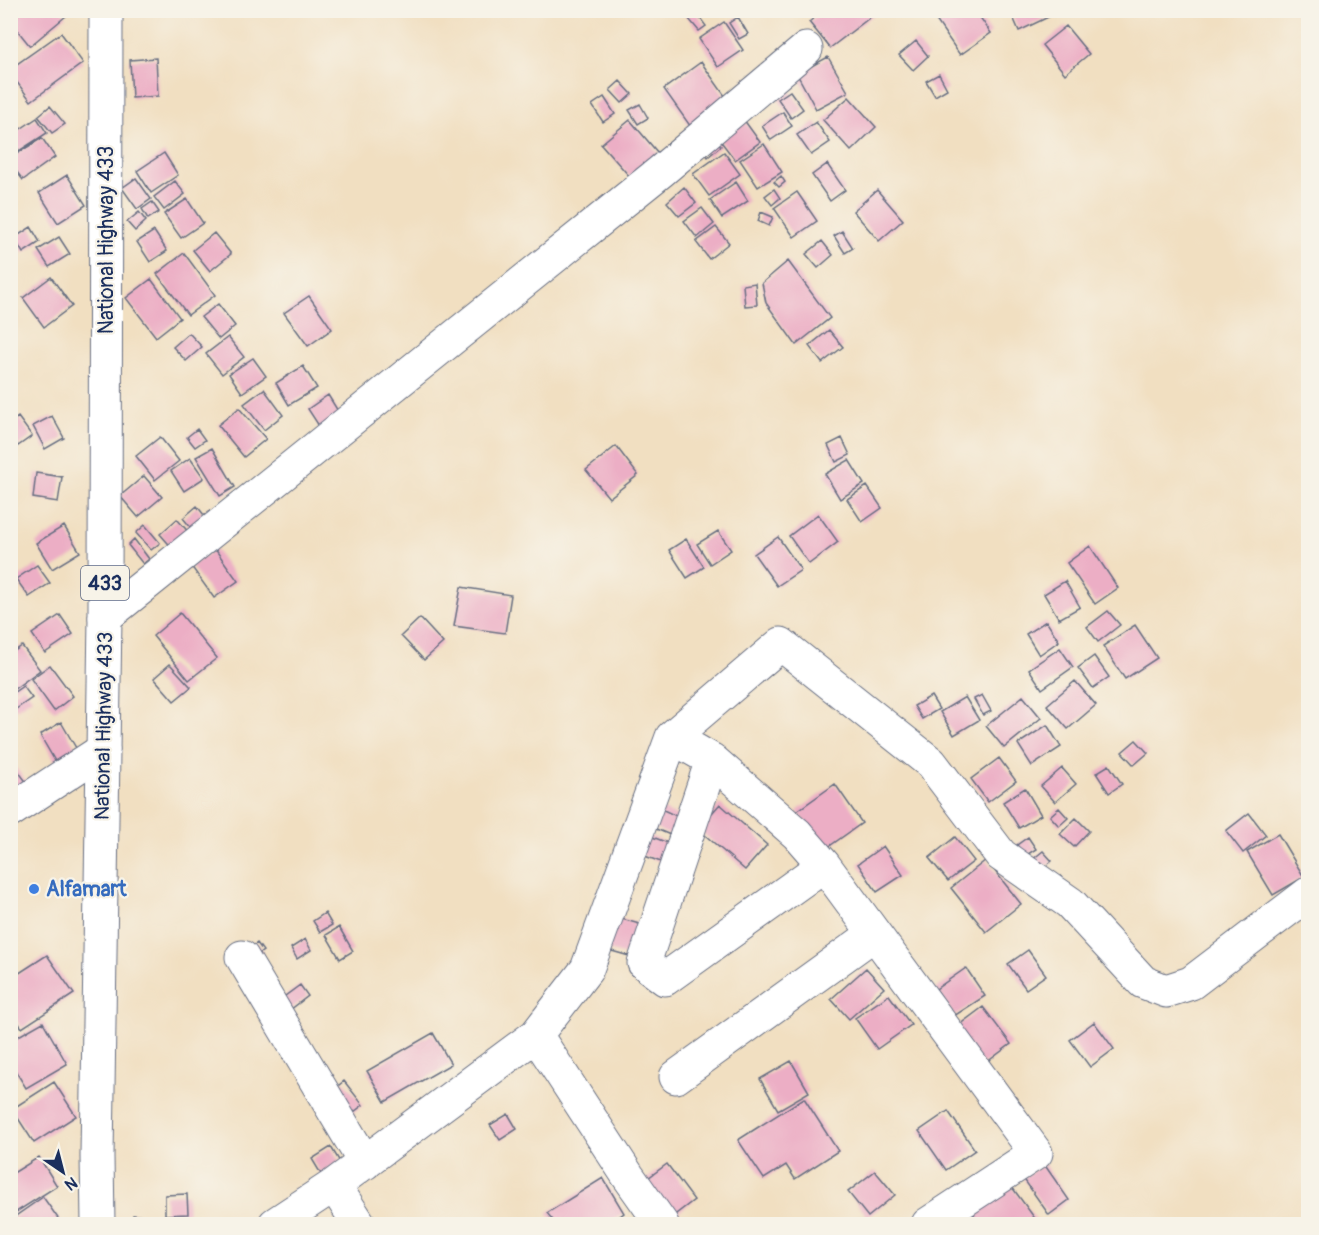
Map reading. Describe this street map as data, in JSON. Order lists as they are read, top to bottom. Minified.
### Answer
{"streets":{"street":["National Highway 433","433"]},"places":["Alfamart"],"north":"bottom right"}
